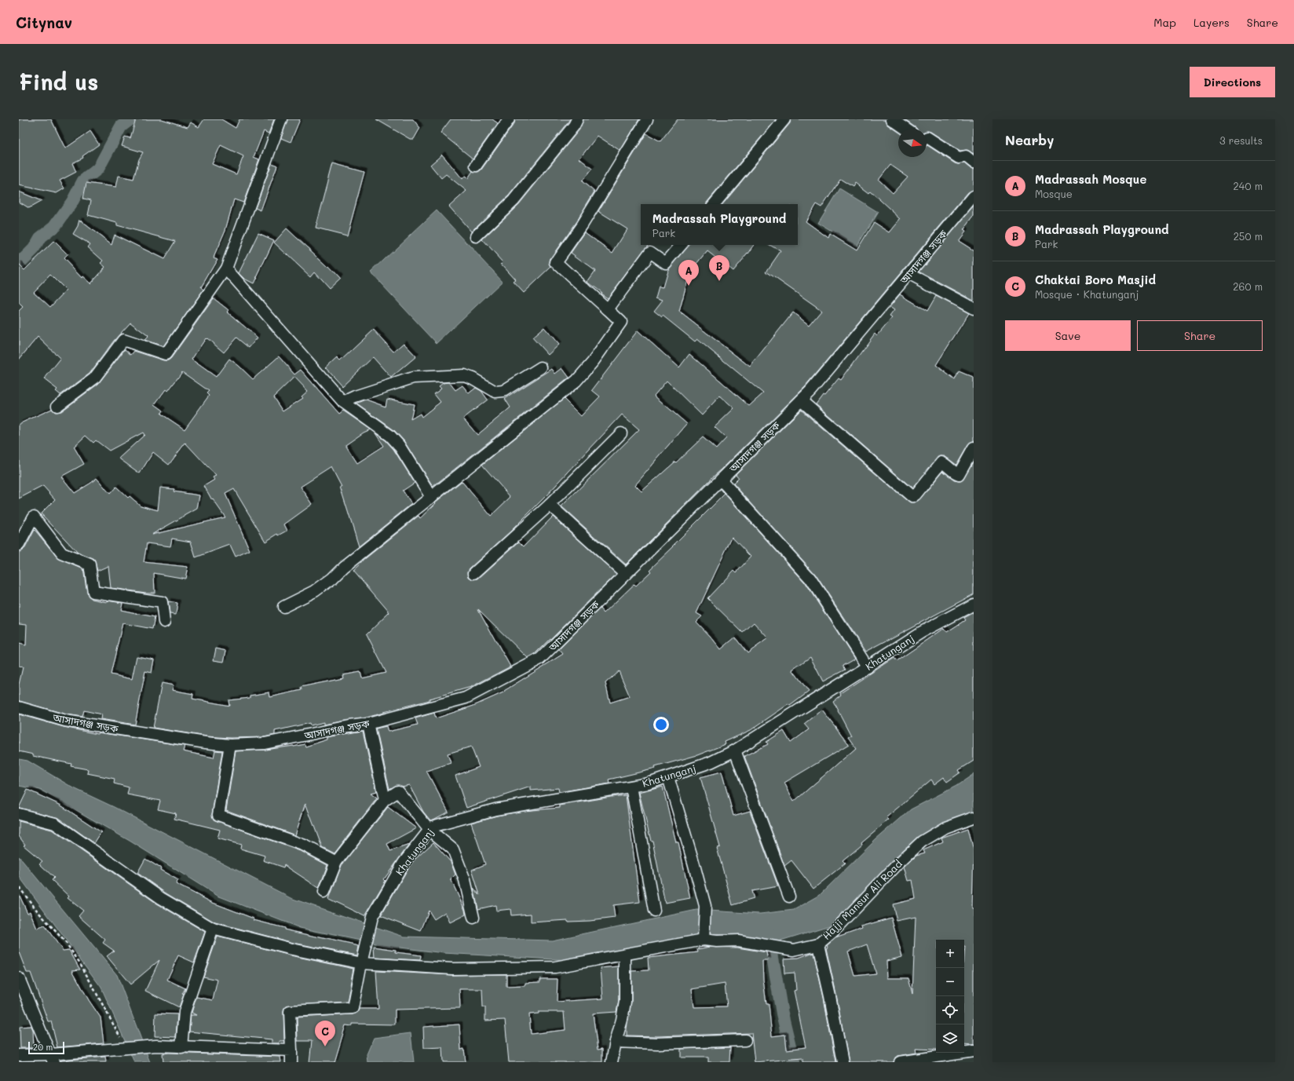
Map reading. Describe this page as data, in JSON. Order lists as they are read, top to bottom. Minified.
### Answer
{"streets":{"street":["আসাদগঞ্জ সড়ক","Khatunganj","Hajji Mansur Ali Road"]},"crossings":[["Khatunganj","Hajji Mansur Ali Road"]],"scale_bar":"20 m","north":"right","page":{"header":"Citynav","nav":["Map","Layers","Share"],"buttons":["Directions",["Save","Share"]],"title":"Find us","heading":["Nearby","3 results"],"list":[{"mark":"A","name":"Madrassah Mosque","note":"Mosque","value":"240 m"},{"mark":"B","name":"Madrassah Playground","note":"Park","value":"250 m"},{"mark":"C","name":"Chaktai Boro Masjid","note":"Mosque · Khatunganj","value":"260 m"}],"popup":["Madrassah Playground","Park"],"pins":["B","A","C"],"map_buttons":["+","−"],"scale":"20 m"}}
